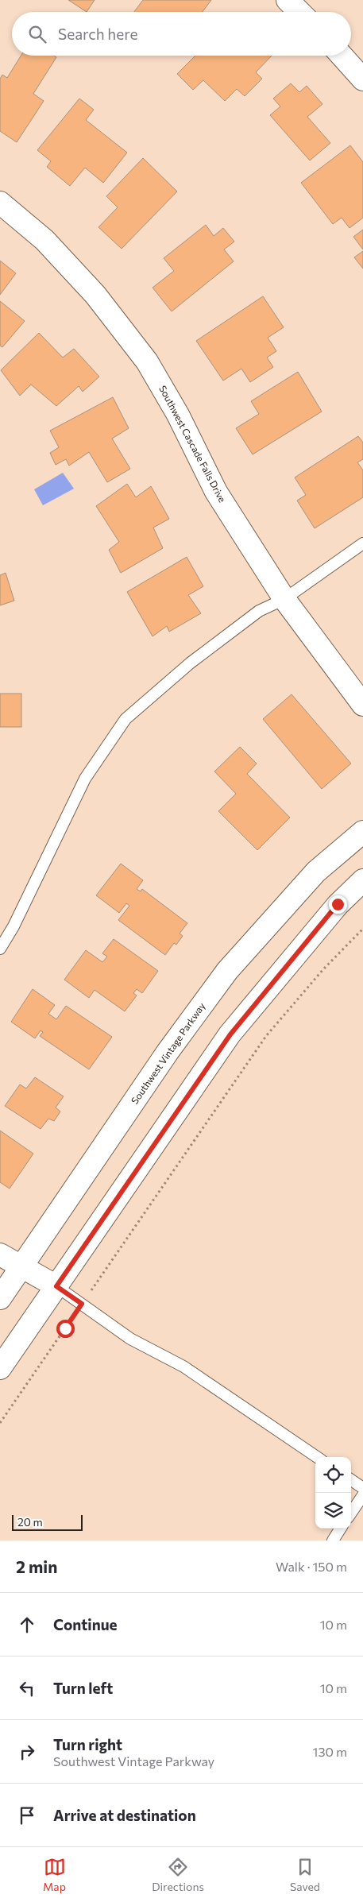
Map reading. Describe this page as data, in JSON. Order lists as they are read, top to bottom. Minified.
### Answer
{"streets":{"street":["Southwest Cascade Falls Drive","Southwest Vintage Parkway"]},"scale_bar":"20 m","page":{"search":"Search here","scale":"20 m","heading":["2 min","Walk · 150 m"],"list":[["Continue","10 m"],["Turn left","10 m"],["Turn right","Southwest Vintage Parkway","130 m"],"Arrive at destination"],"nav":["Map","Directions","Saved"]}}
